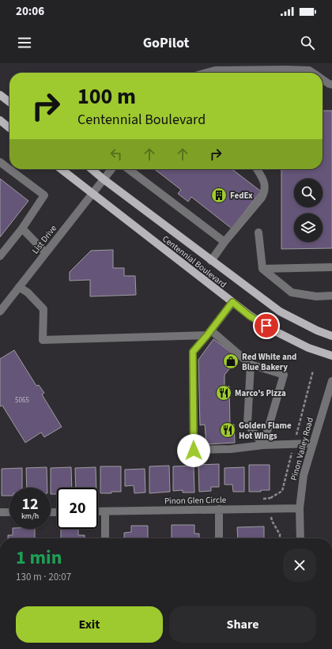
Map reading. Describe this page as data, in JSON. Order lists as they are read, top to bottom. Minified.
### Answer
{"streets":{"main road":["Centennial Boulevard"],"street":["List Drive","Pinon Valley Road","Pinon Glen Circle"]},"crossings":[["List Drive","Centennial Boulevard"],["Pinon Valley Road","Pinon Glen Circle"]],"places":{"building":["FedEx"],"shop":["Red White and Blue Bakery"],"restaurant":["Marco's Pizza","Golden Flame Hot Wings"]},"house_numbers":["5065"],"page":{"status":"20:06","header":"GoPilot","turn":["100 m","Centennial Boulevard"],"speed":"12 km/h","limit":"20","heading":["1 min","130 m · 20:07"],"buttons":["Exit","Share"]}}
